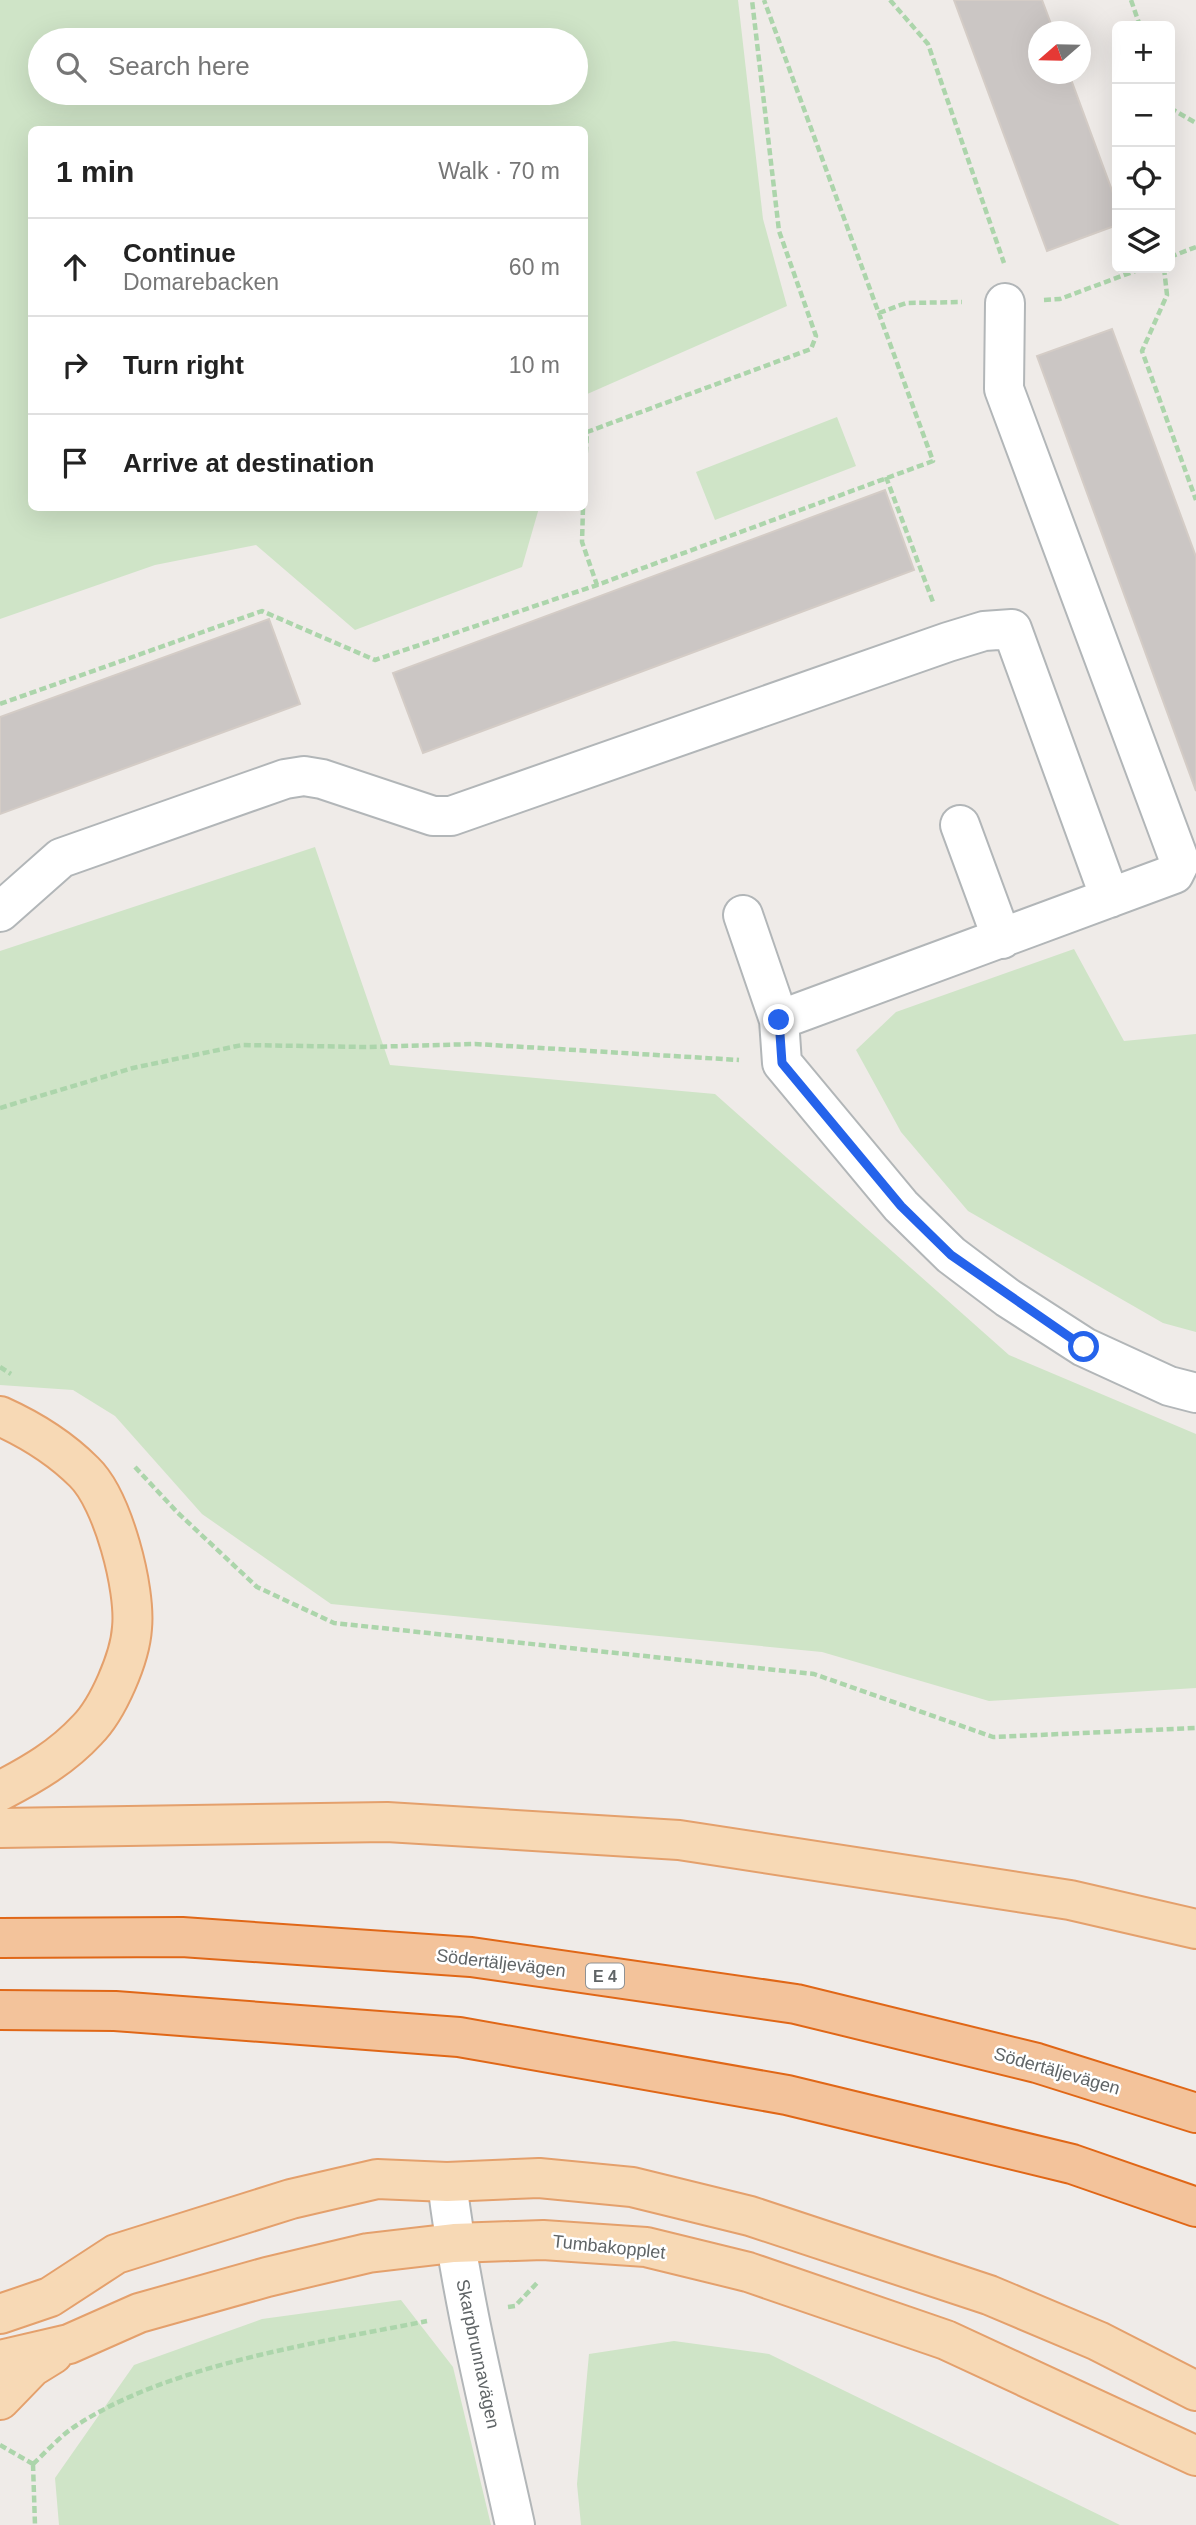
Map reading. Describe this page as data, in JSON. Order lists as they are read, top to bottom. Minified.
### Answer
{"streets":{"highway":["Södertäljevägen","E 4"],"main road":["Tumbakopplet"],"street":["Skarpbrunnavägen"]},"crossings":[["Tumbakopplet","Skarpbrunnavägen"]],"north":"left","page":{"map_buttons":["+","−"],"search":"Search here","heading":["1 min","Walk · 70 m"],"list":[["Continue","Domarebacken","60 m"],["Turn right","10 m"],"Arrive at destination"]}}
